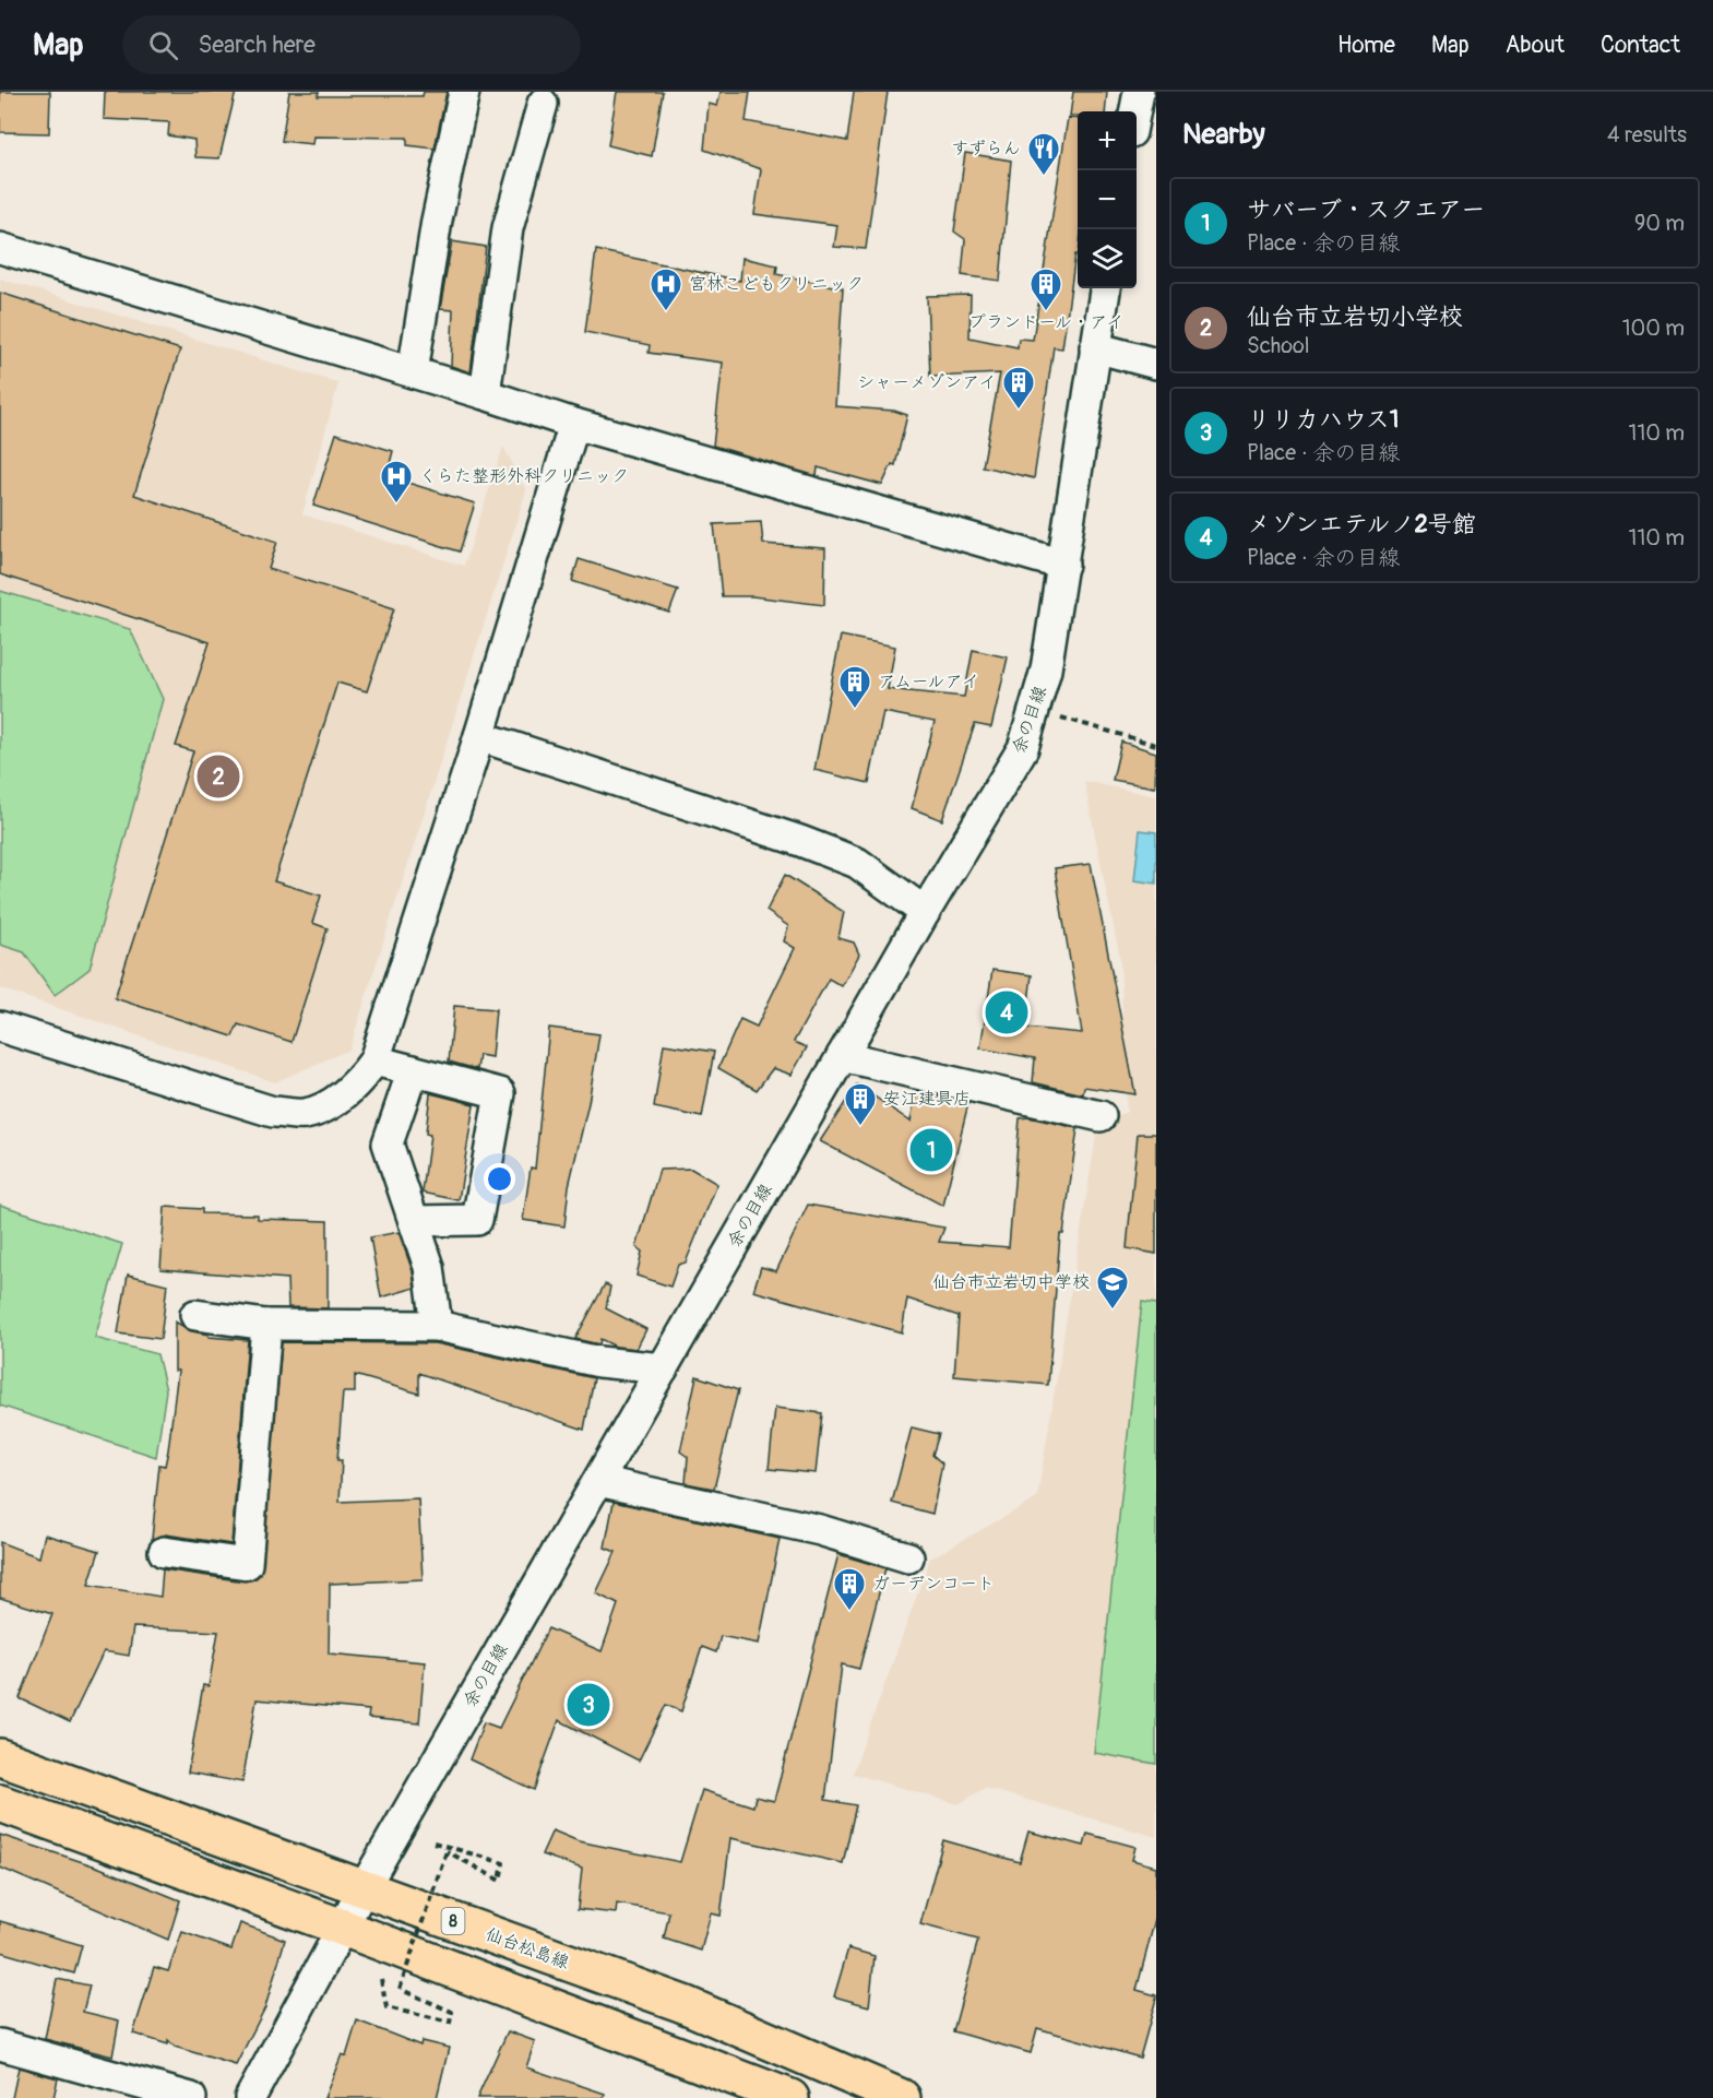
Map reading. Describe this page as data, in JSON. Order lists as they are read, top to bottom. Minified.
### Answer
{"streets":{"main road":["8","仙台松島線"],"street":["余の目線"]},"crossings":[["余の目線","仙台松島線"]],"places":{"restaurant":["すずらん"],"hospital":["宮林こどもクリニック","くらた整形外科クリニック"],"building":["プランドール・アイ","シャーメゾンアイ","アムールアイ","安江建具店","ガーデンコート"],"school or university":["仙台市立岩切中学校"]},"page":{"header":"Map","search":"Search here","nav":["Home","Map","About","Contact"],"heading":["Nearby","4 results"],"map_buttons":["+","−"],"list":[{"mark":"1","name":"サバーブ・スクエアー","note":"Place · 余の目線","value":"90 m"},{"mark":"2","name":"仙台市立岩切小学校","note":"School","value":"100 m"},{"mark":"3","name":"リリカハウス1","note":"Place · 余の目線","value":"110 m"},{"mark":"4","name":"メゾンエテルノ2号館","note":"Place · 余の目線","value":"110 m"}],"pins":["2","4","1","3"]}}
